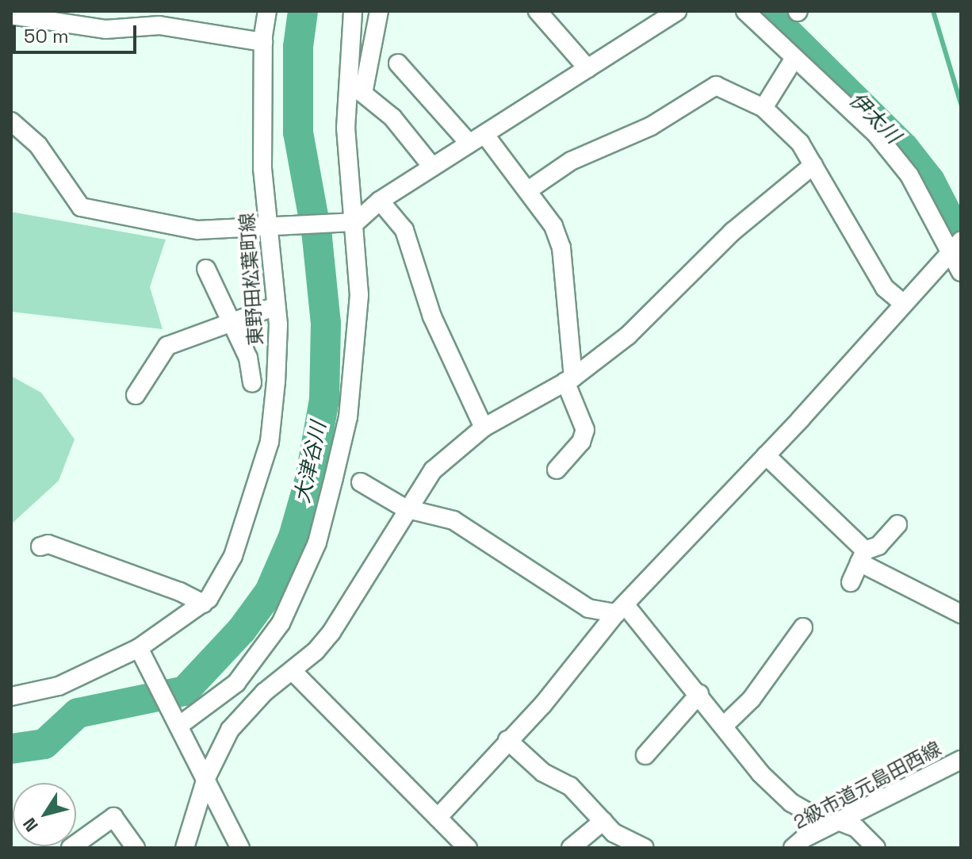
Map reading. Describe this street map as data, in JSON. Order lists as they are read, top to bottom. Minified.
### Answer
{"streets":{"street":["東野田松葉町線","2級市道元島田西線"]},"water":["伊太川","大津谷川"],"scale_bar":"50 m","north":"bottom left"}
